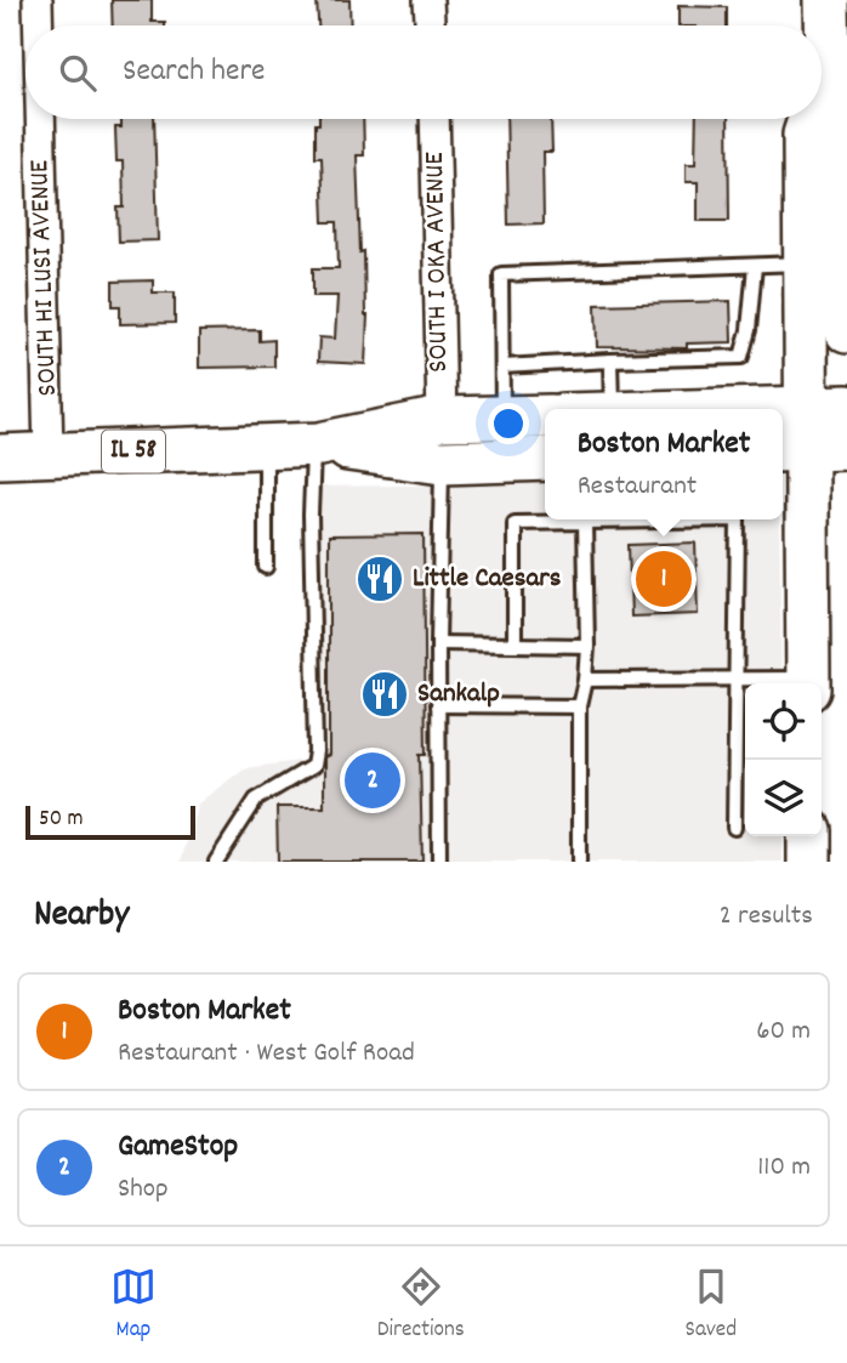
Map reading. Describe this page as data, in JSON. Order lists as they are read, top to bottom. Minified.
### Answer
{"streets":{"main road":["IL 58"],"street":["SOUTH I OKA AVENUE","SOUTH HI LUSI AVENUE"]},"crossings":[["SOUTH I OKA AVENUE","IL 58"],["SOUTH HI LUSI AVENUE","IL 58"]],"places":{"restaurant":["Little Caesars","Sankalp"]},"scale_bar":"50 m","page":{"search":"Search here","popup":["Boston Market","Restaurant"],"pins":["1","2"],"scale":"50 m","heading":["Nearby","2 results"],"list":[{"mark":"1","name":"Boston Market","note":"Restaurant · West Golf Road","value":"60 m"},{"mark":"2","name":"GameStop","note":"Shop","value":"110 m"}],"nav":["Map","Directions","Saved"]}}
